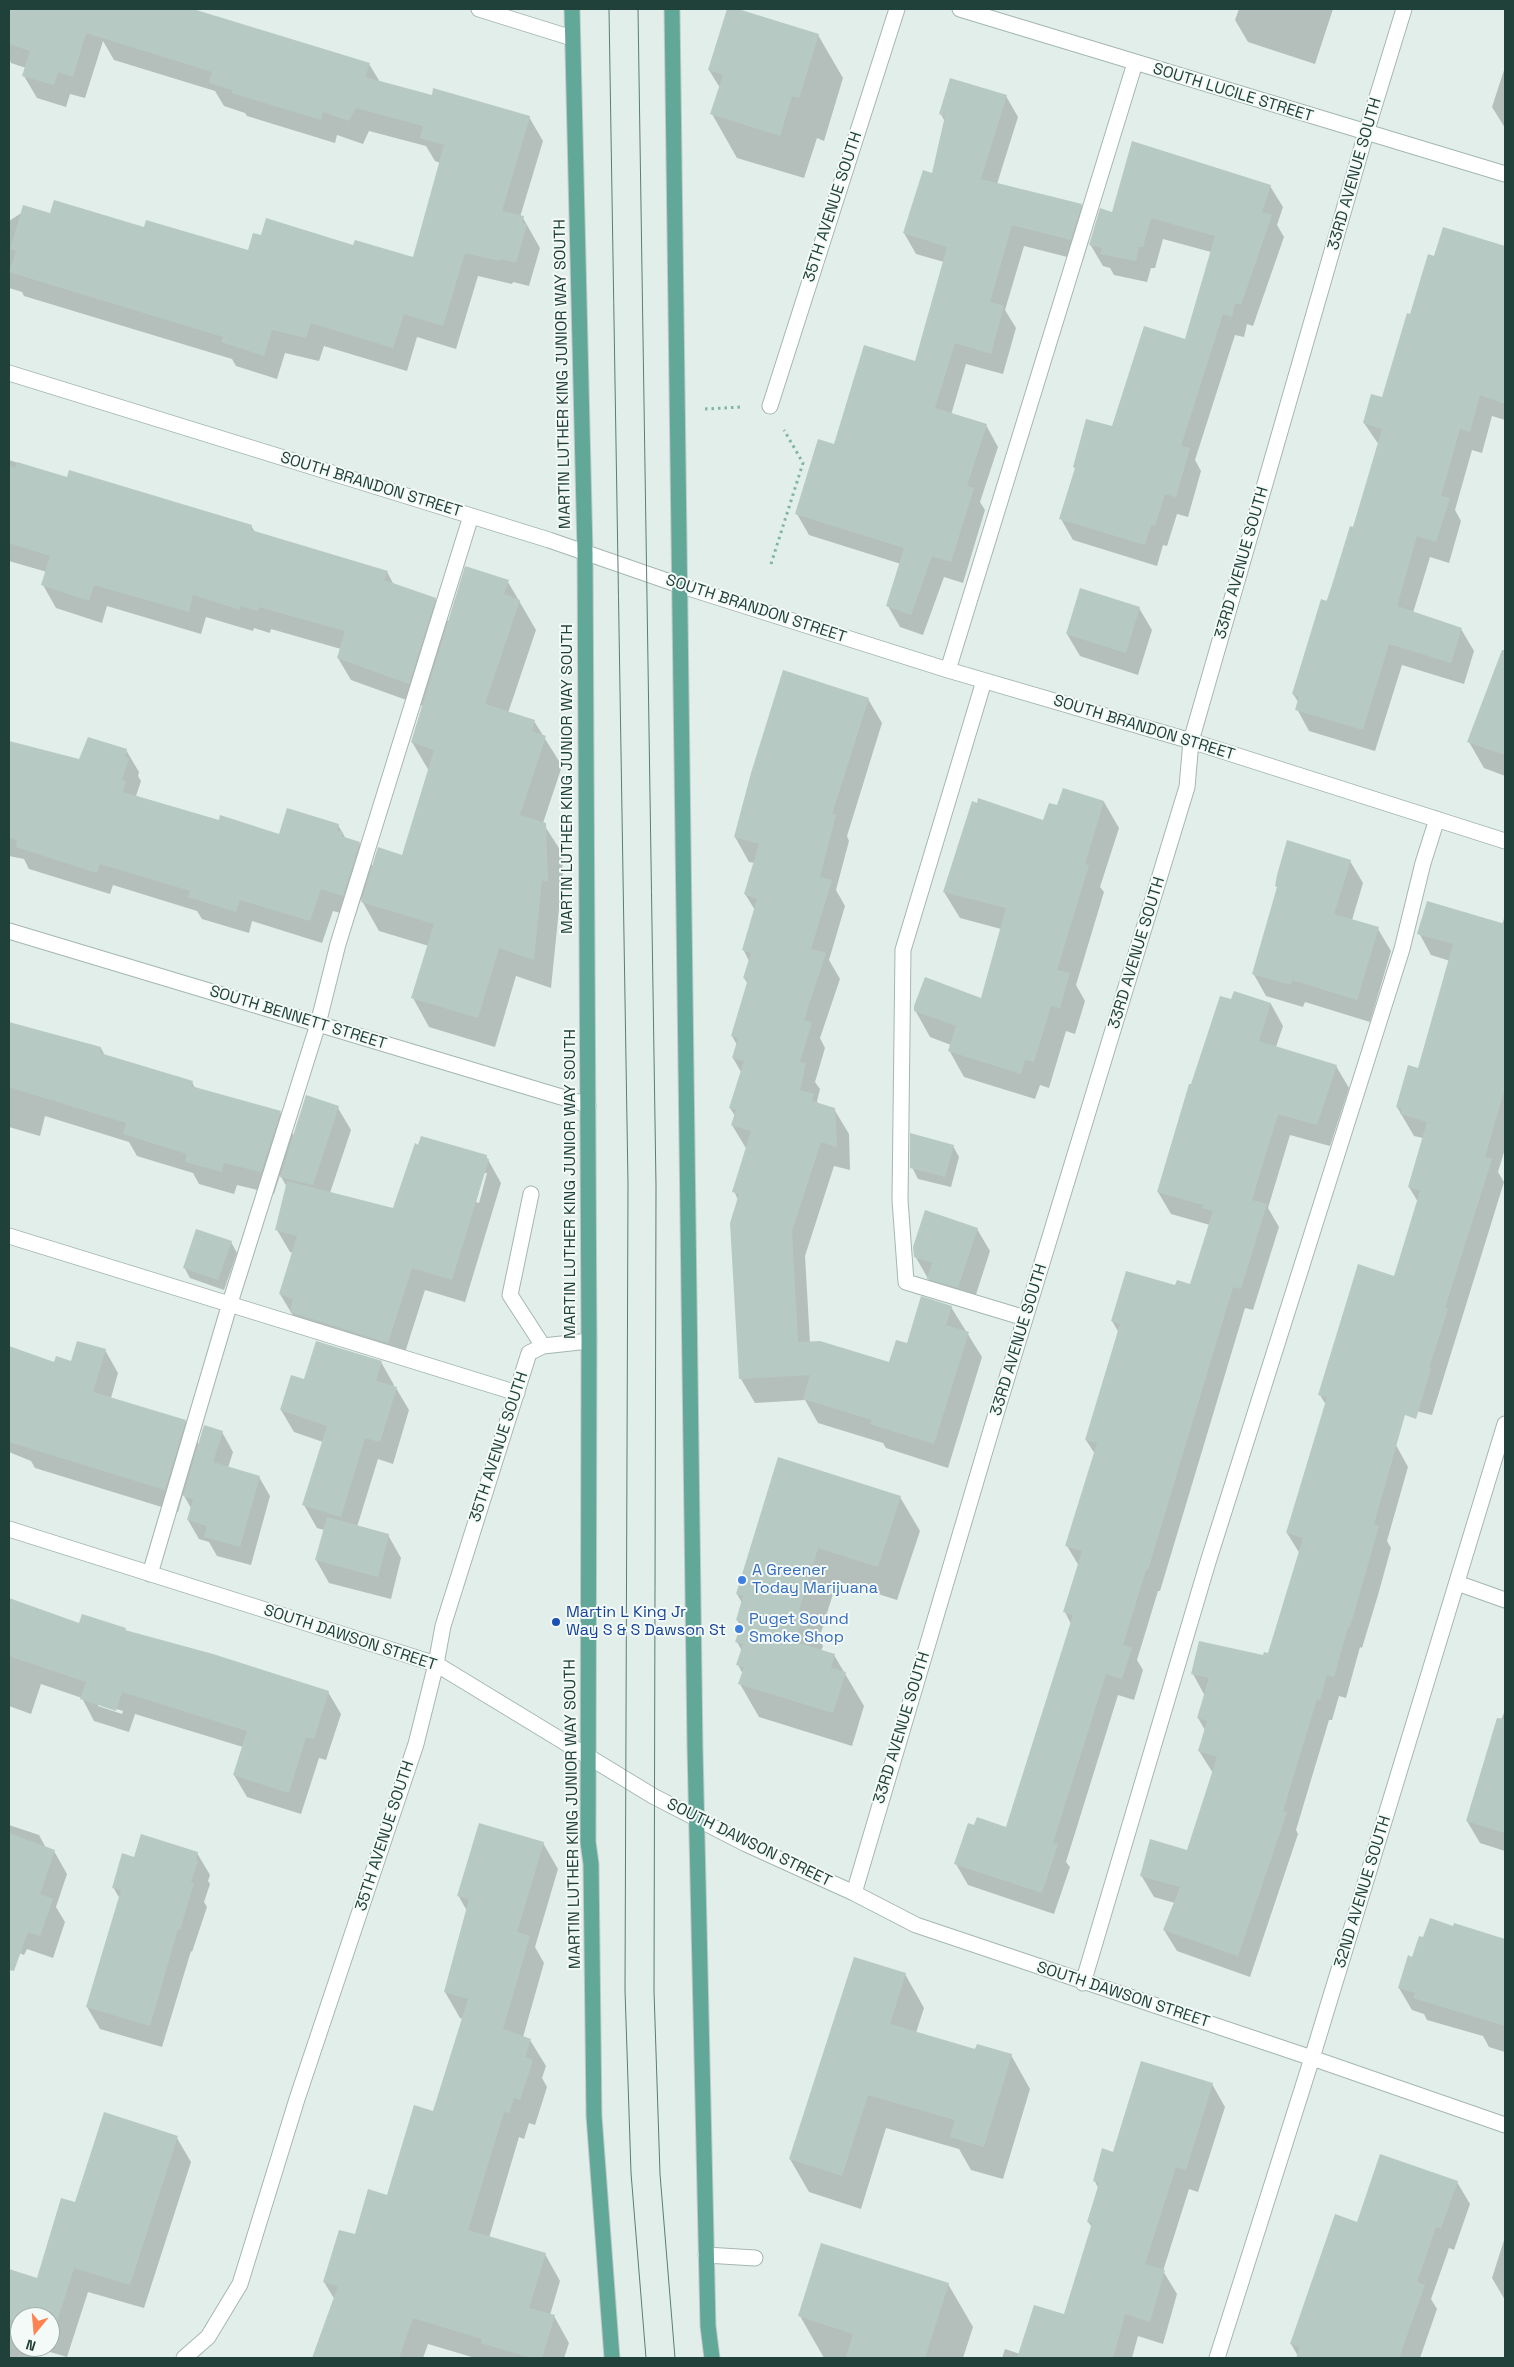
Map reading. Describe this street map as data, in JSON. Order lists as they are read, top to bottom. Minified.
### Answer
{"streets":{"main road":["MARTIN LUTHER KING JUNIOR WAY SOUTH"],"street":["SOUTH LUCILE STREET","33RD AVENUE SOUTH","35TH AVENUE SOUTH","SOUTH BRANDON STREET","SOUTH BENNETT STREET","SOUTH DAWSON STREET","32ND AVENUE SOUTH"]},"crossings":[["SOUTH LUCILE STREET","33RD AVENUE SOUTH"],["33RD AVENUE SOUTH","SOUTH BRANDON STREET"],["33RD AVENUE SOUTH","SOUTH DAWSON STREET"],["35TH AVENUE SOUTH","SOUTH DAWSON STREET"],["MARTIN LUTHER KING JUNIOR WAY SOUTH","SOUTH BRANDON STREET"],["MARTIN LUTHER KING JUNIOR WAY SOUTH","SOUTH BENNETT STREET"],["MARTIN LUTHER KING JUNIOR WAY SOUTH","SOUTH DAWSON STREET"],["SOUTH DAWSON STREET","32ND AVENUE SOUTH"]],"places":["A Greener Today Marijuana","Martin L King Jr Way S & S Dawson St","Puget Sound Smoke Shop"],"north":"bottom"}
